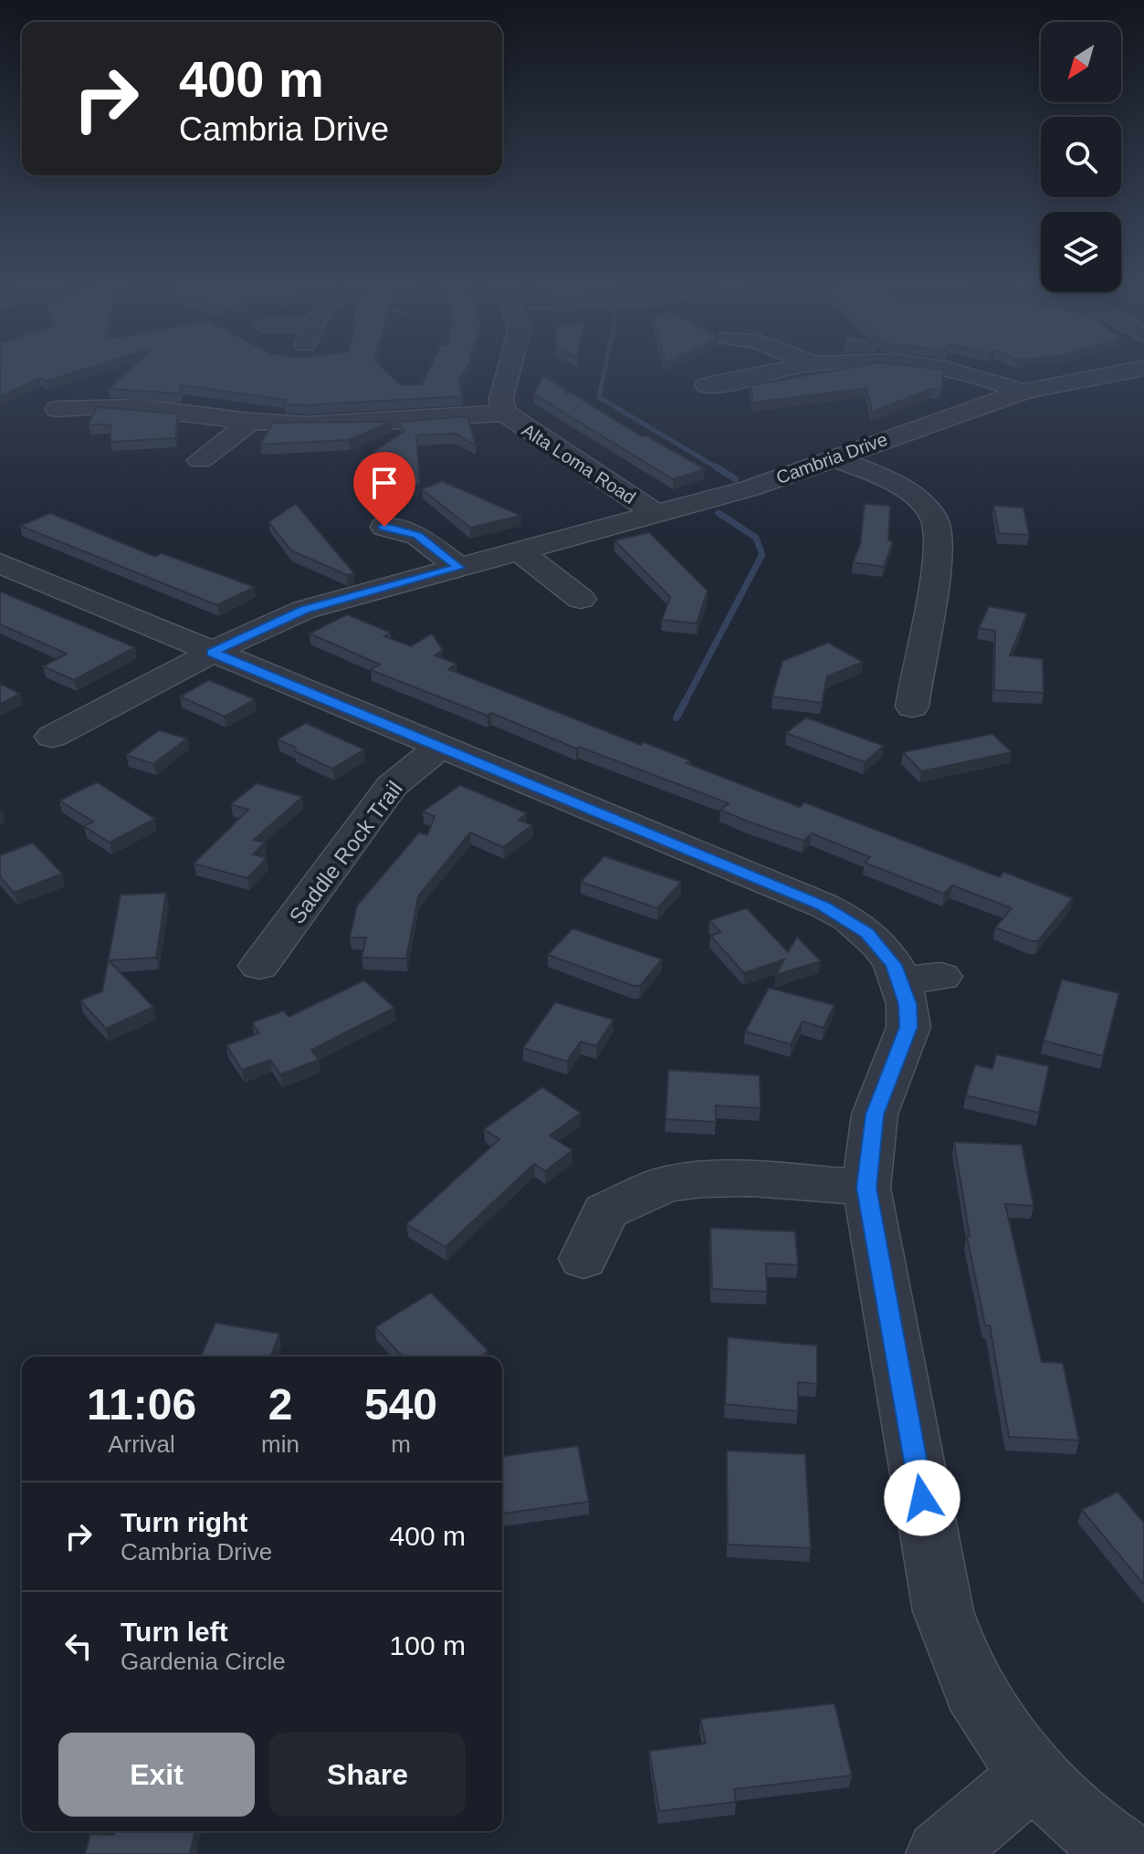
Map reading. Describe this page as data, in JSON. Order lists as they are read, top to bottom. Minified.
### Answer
{"streets":{"street":["Cambria Drive","Alta Loma Road","Saddle Rock Trail"]},"crossings":[["Cambria Drive","Alta Loma Road"]],"north":"bottom left","page":{"turn":["400 m","Cambria Drive"],"eta":["11:06","Arrival","2","min","540","m"],"list":[{"name":"Turn right","note":"Cambria Drive","value":"400 m"},{"name":"Turn left","note":"Gardenia Circle","value":"100 m"}],"buttons":["Exit","Share"]}}
